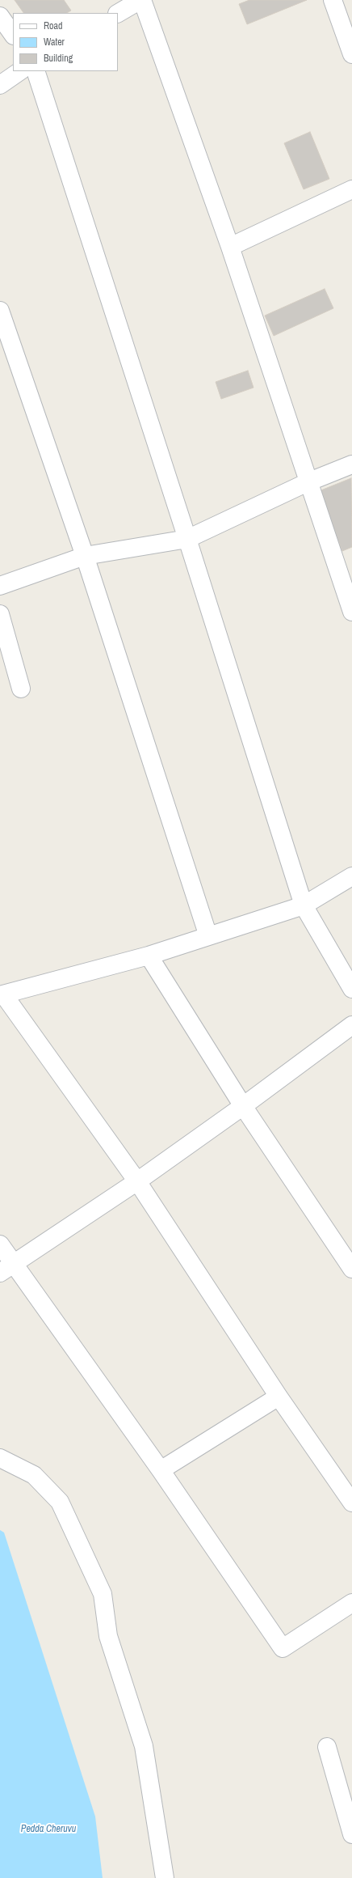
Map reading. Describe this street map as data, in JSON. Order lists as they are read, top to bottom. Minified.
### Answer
{"water":["Pedda Cheruvu"],"legend":["Road","Water","Building"]}
